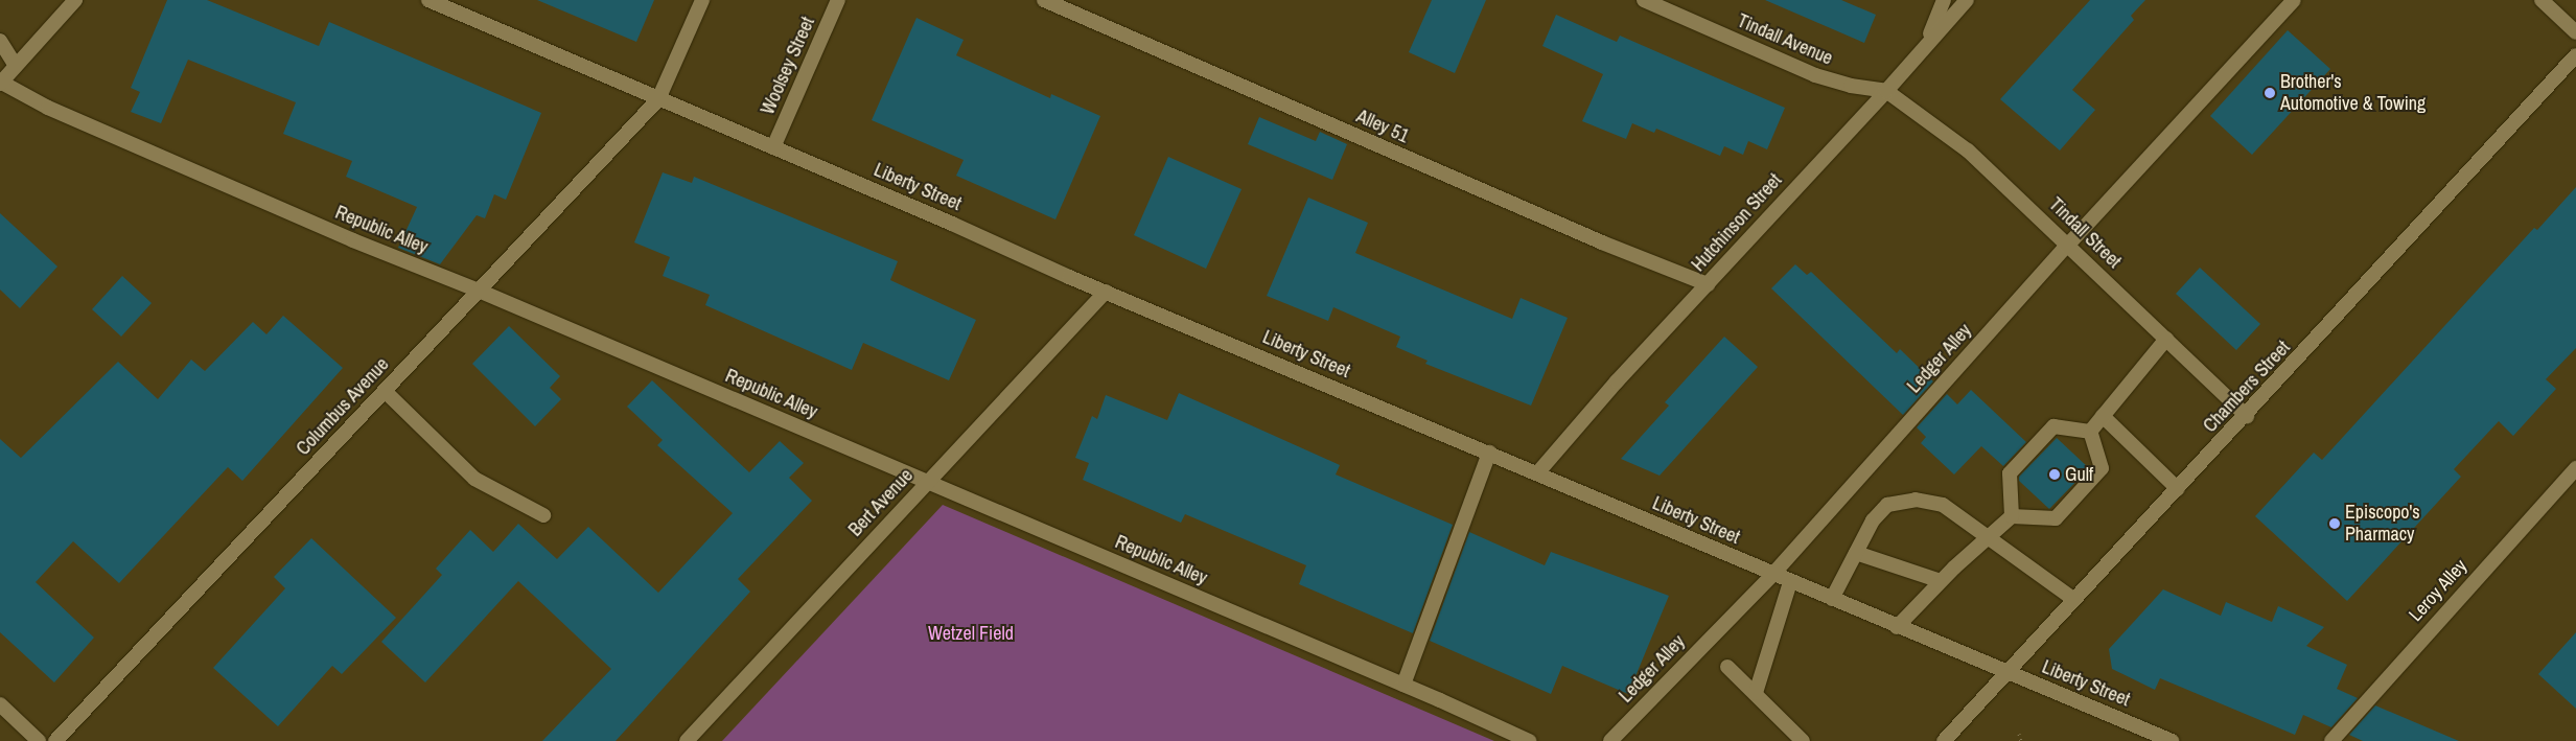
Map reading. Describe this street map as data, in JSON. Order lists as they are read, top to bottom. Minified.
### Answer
{"streets":{"street":["Tindall Avenue","Woolsey Street","Alley 51","Liberty Street","Hutchinson Street","Republic Alley","Tindall Street","Ledger Alley","Chambers Street","Columbus Avenue","Bert Avenue","Leroy Alley"]},"crossings":[["Tindall Avenue","Hutchinson Street"],["Tindall Avenue","Tindall Street"],["Woolsey Street","Liberty Street"],["Alley 51","Hutchinson Street"],["Liberty Street","Hutchinson Street"],["Liberty Street","Ledger Alley"],["Liberty Street","Chambers Street"],["Liberty Street","Columbus Avenue"],["Liberty Street","Bert Avenue"],["Hutchinson Street","Tindall Street"],["Republic Alley","Columbus Avenue"],["Republic Alley","Bert Avenue"],["Tindall Street","Ledger Alley"],["Tindall Street","Chambers Street"]],"parks":["Wetzel Field"],"places":["Brother's Automotive & Towing","Gulf","Episcopo's Pharmacy"]}
